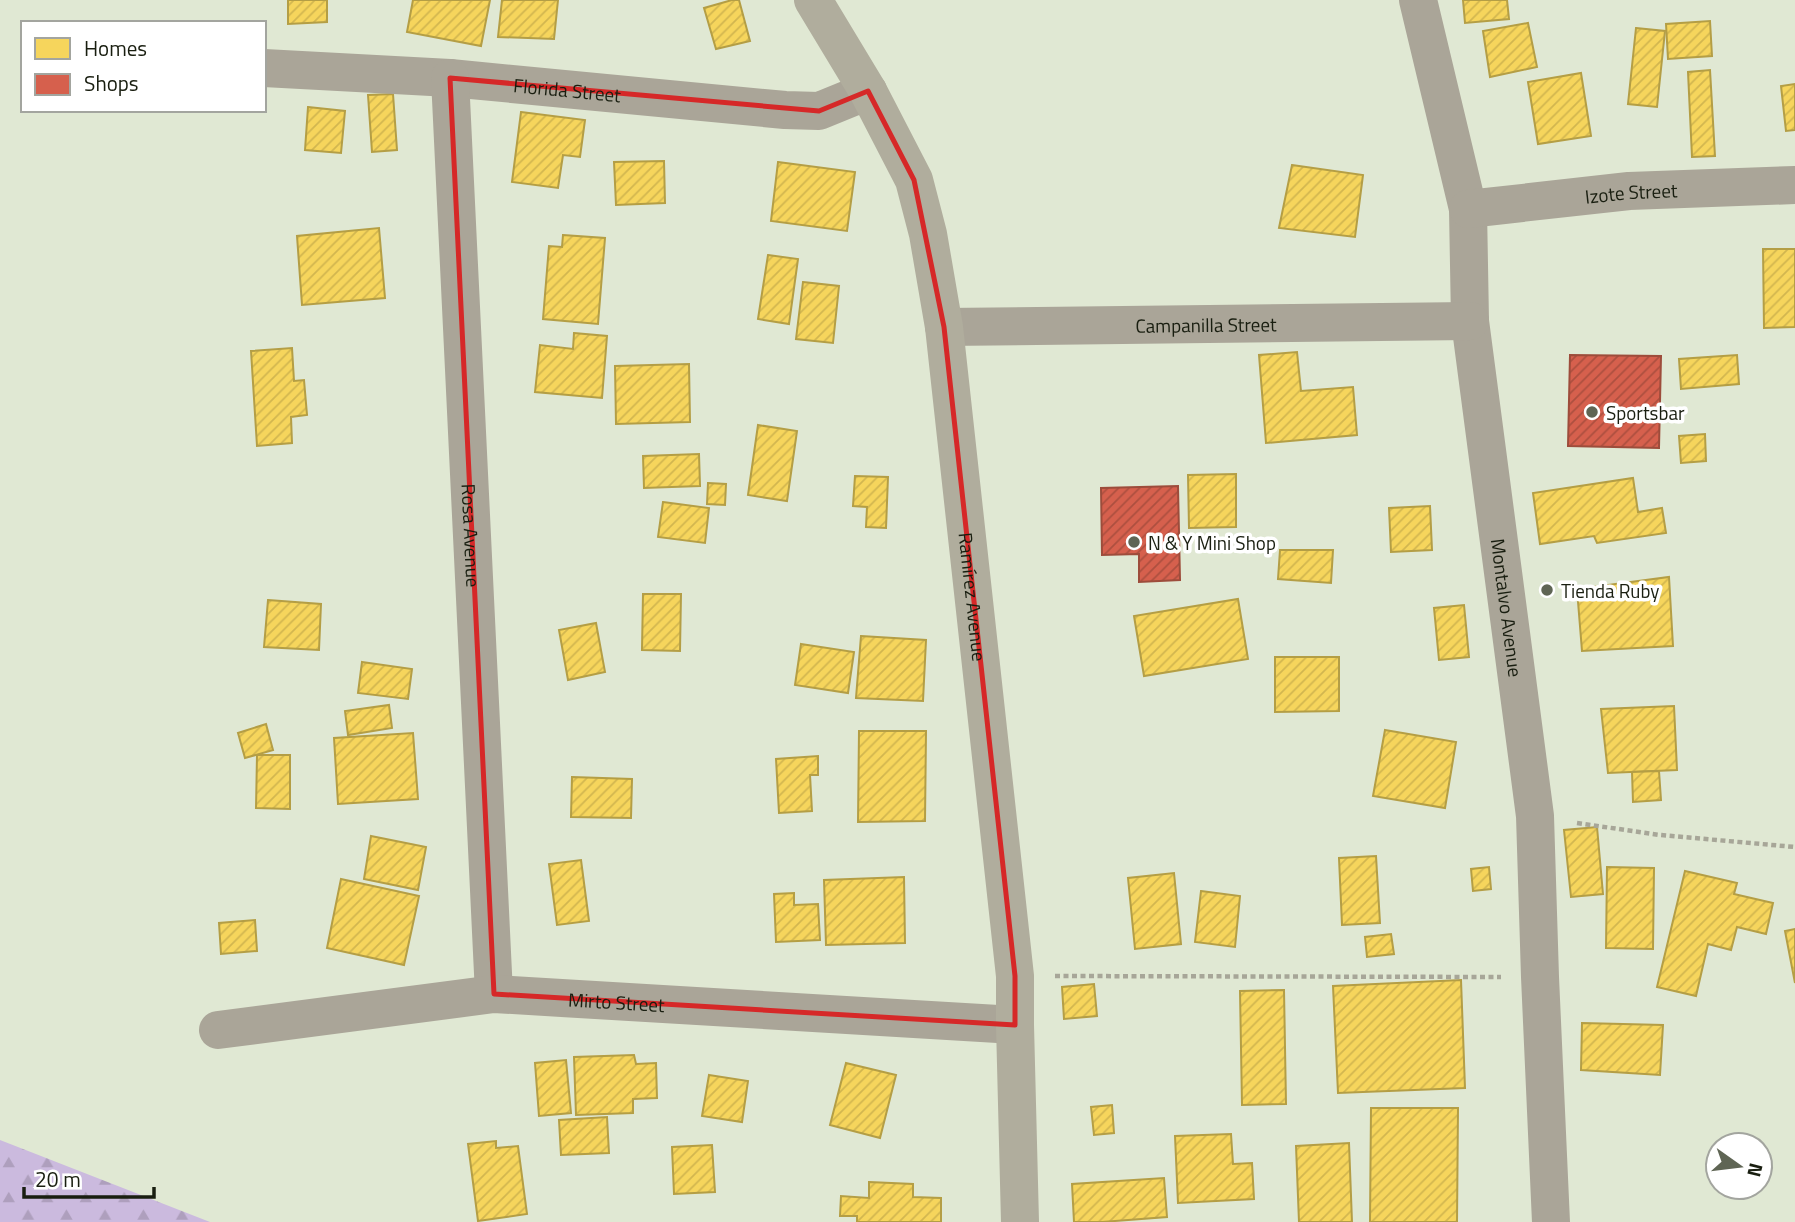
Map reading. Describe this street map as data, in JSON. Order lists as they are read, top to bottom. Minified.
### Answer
{"streets":{"street":["Florida Street","Izote Street","Campanilla Street","Rosa Avenue","Ramírez Avenue","Montalvo Avenue","Mirto Street"]},"crossings":[["Florida Street","Rosa Avenue"],["Florida Street","Ramírez Avenue"],["Izote Street","Montalvo Avenue"],["Campanilla Street","Ramírez Avenue"],["Campanilla Street","Montalvo Avenue"],["Rosa Avenue","Mirto Street"],["Ramírez Avenue","Mirto Street"]],"places":["Sportsbar","N & Y Mini Shop","Tienda Ruby"],"legend":["Homes","Shops"],"scale_bar":"20 m","north":"right"}
